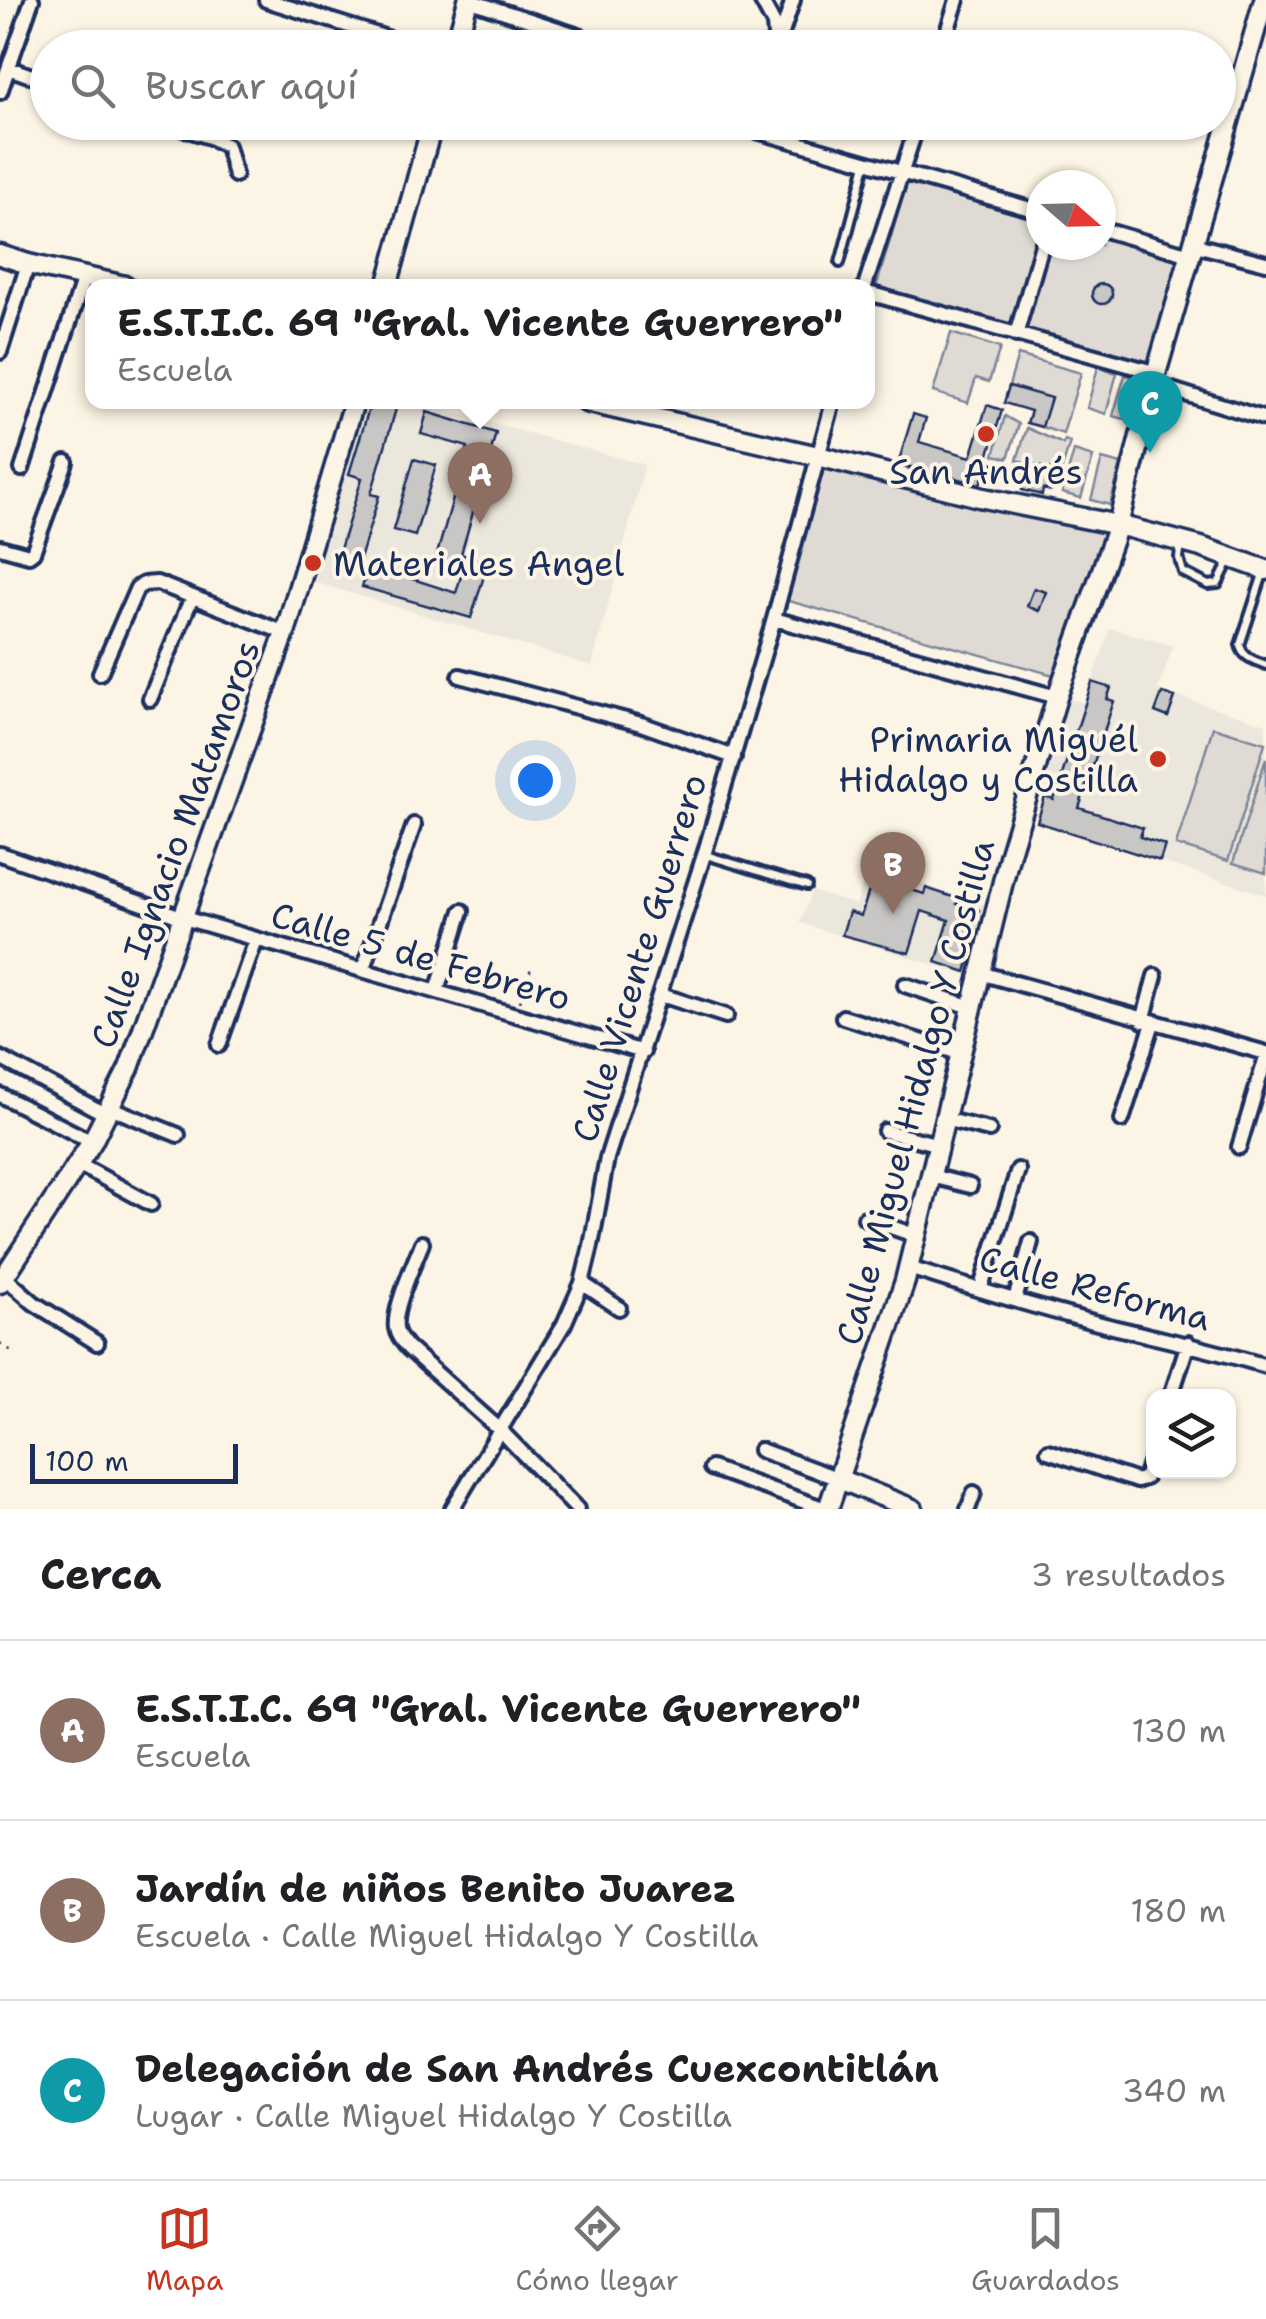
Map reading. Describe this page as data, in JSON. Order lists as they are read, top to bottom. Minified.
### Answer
{"streets":{"main road":["Calle Ignacio Matamoros","Calle Miguel Hidalgo Y Costilla"],"street":["Calle 5 de Febrero","Calle Vicente Guerrero","Calle Reforma"]},"crossings":[["Calle Ignacio Matamoros","Calle 5 de Febrero"],["Calle 5 de Febrero","Calle Vicente Guerrero"],["Calle Miguel Hidalgo Y Costilla","Calle Reforma"]],"places":["San Andrés","Materiales Angel","Primaria Miguél Hidalgo y Costilla"],"scale_bar":"100 m","north":"right","page":{"search":"Buscar aquí","popup":["E.S.T.I.C. 69 \"Gral. Vicente Guerrero\"","Escuela"],"pins":["C","A","B"],"scale":"100 m","heading":["Cerca","3 resultados"],"list":[{"mark":"A","name":"E.S.T.I.C. 69 \"Gral. Vicente Guerrero\"","note":"Escuela","value":"130 m"},{"mark":"B","name":"Jardín de niños Benito Juarez","note":"Escuela · Calle Miguel Hidalgo Y Costilla","value":"180 m"},{"mark":"C","name":"Delegación de San Andrés Cuexcontitlán","note":"Lugar · Calle Miguel Hidalgo Y Costilla","value":"340 m"}],"nav":["Mapa","Cómo llegar","Guardados"]}}
